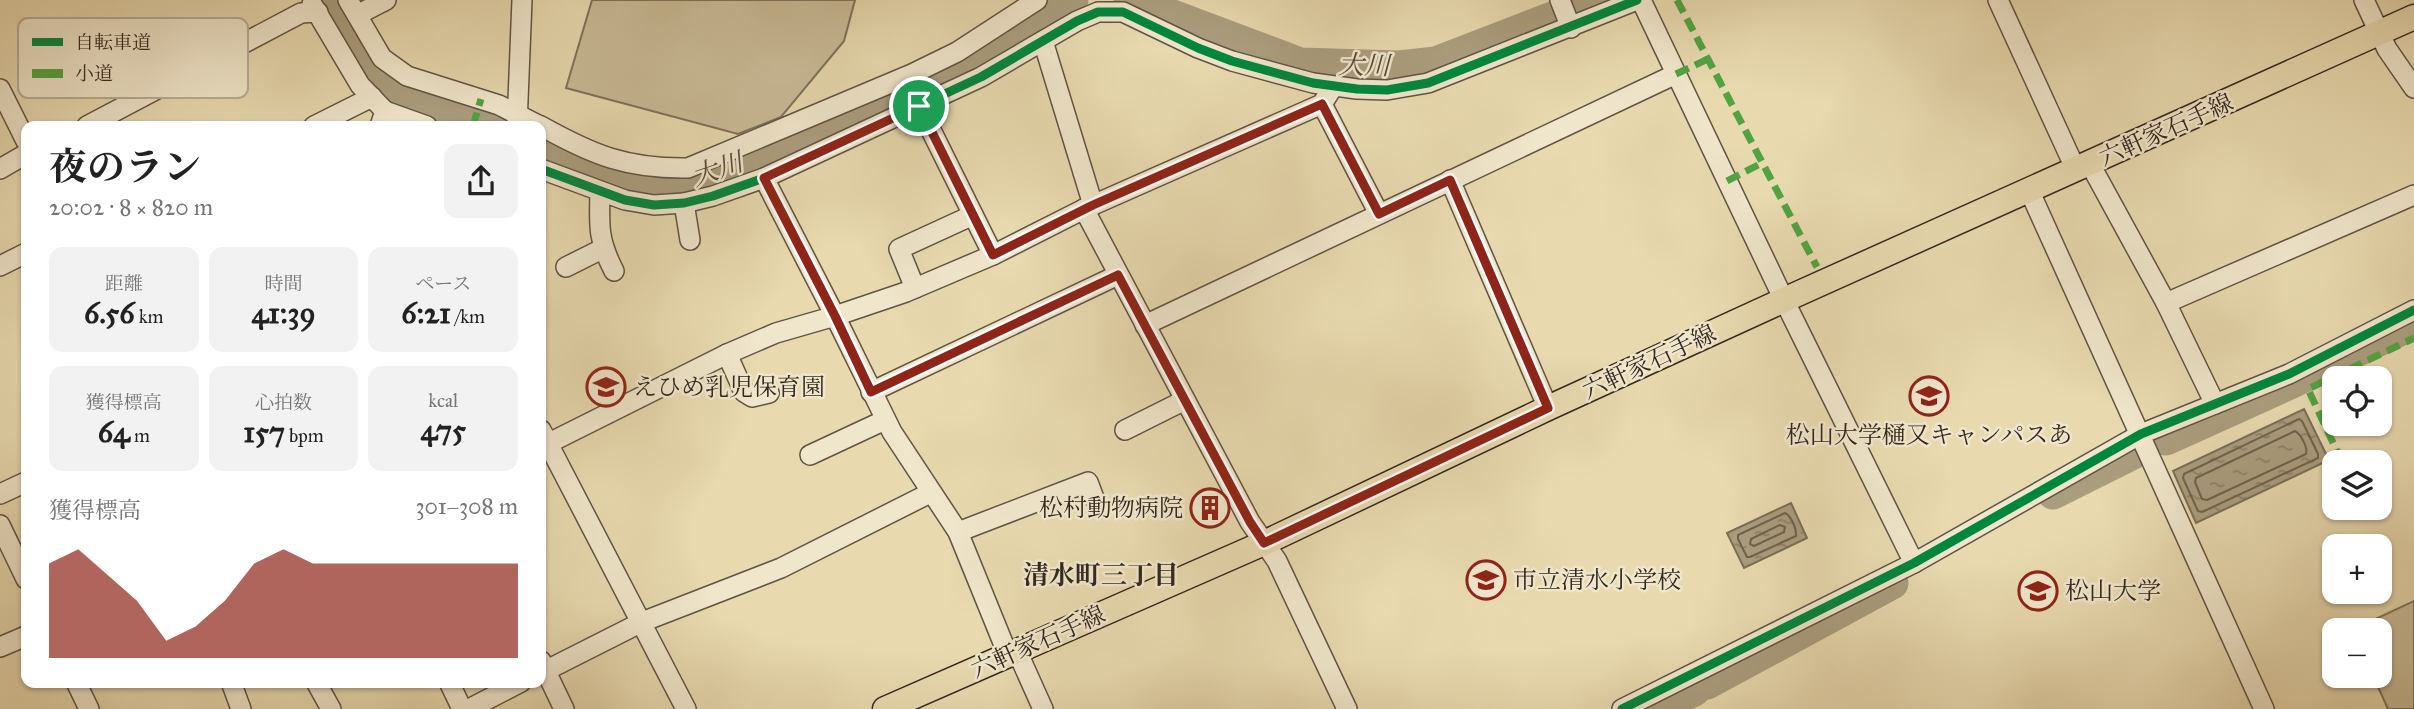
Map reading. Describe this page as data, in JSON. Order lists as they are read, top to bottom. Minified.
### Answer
{"streets":{"main road":["六軒家石手線"]},"districts":["清水町三丁目"],"water":["大川"],"places":{"school or university":["えひめ乳児保育園","松山大学樋又キャンパスあ","市立清水小学校","松山大学"],"building":["松村動物病院"]},"legend":["自転車道","小道"],"page":{"heading":["夜のラン","20:02 · 8 × 820 m"],"stats":[["距離","6.56 km"],["時間","41:39"],["ペース","6:21 /km"],["獲得標高","64 m"],["心拍数","157 bpm"],["kcal","475"]],"map_buttons":["+","−"],"chart":["獲得標高","301–308 m"]}}
